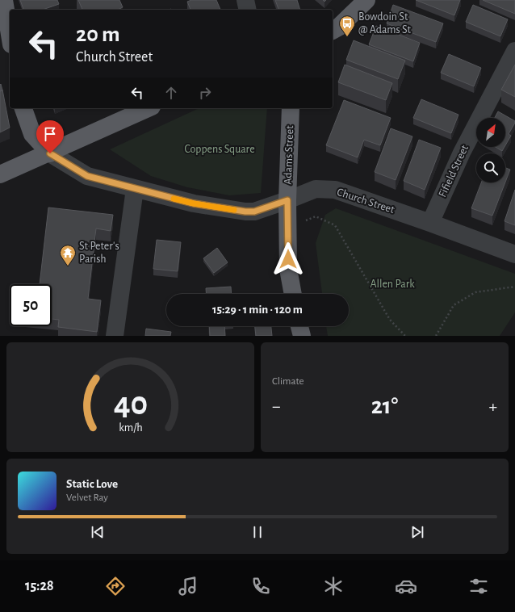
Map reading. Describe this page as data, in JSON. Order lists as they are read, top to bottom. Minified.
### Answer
{"streets":{"main road":["Adams Street"],"street":["Fifield Street","Church Street"]},"crossings":[["Adams Street","Church Street"],["Fifield Street","Church Street"]],"parks":["Coppens Square","Allen Park"],"places":{"bus stop":["Bowdoin St @ Adams St"],"temple":["St Peter's Parish"]},"north":"top right","page":{"turn":["20 m","Church Street"],"limit":"50","trip":"15:29 · 1 min · 120 m","tile":"Climate","heat":["−","21°","+"],"song":["Static Love","Velvet Ray"],"tabs":"15:28","gauge":["40","km/h"]}}
